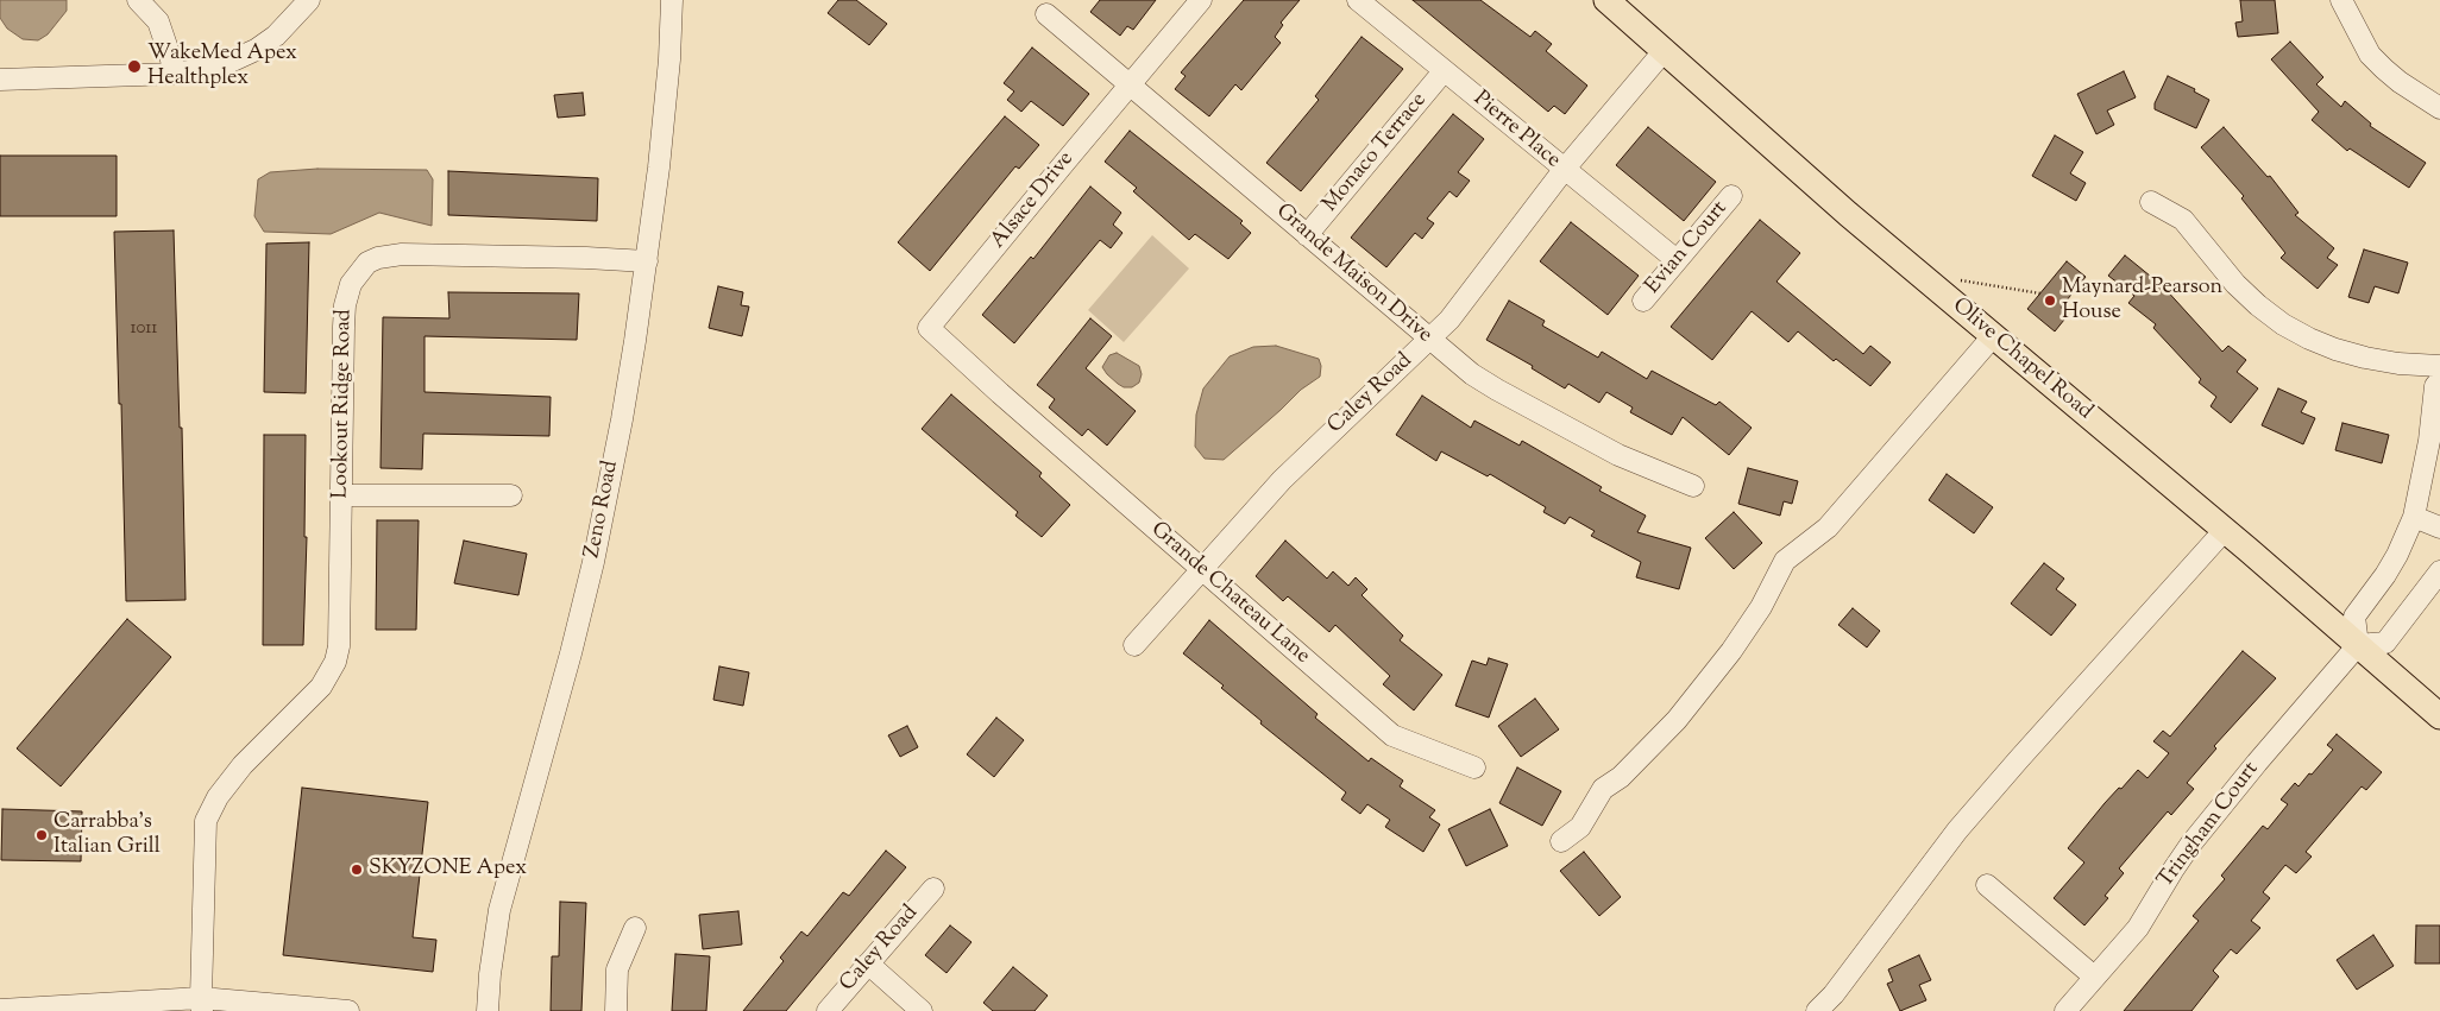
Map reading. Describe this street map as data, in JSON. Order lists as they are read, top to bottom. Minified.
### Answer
{"streets":{"main road":["Olive Chapel Road"],"street":["Pierre Place","Monaco Terrace","Alsace Drive","Evian Court","Grande Maison Drive","Caley Road","Lookout Ridge Road","Zeno Road","Grande Chateau Lane","Tringham Court"]},"crossings":[["Pierre Place","Monaco Terrace"],["Pierre Place","Evian Court"],["Pierre Place","Caley Road"],["Monaco Terrace","Grande Maison Drive"],["Alsace Drive","Grande Maison Drive"],["Alsace Drive","Grande Chateau Lane"],["Grande Maison Drive","Caley Road"],["Olive Chapel Road","Caley Road"],["Olive Chapel Road","Tringham Court"],["Caley Road","Grande Chateau Lane"],["Lookout Ridge Road","Zeno Road"]],"places":["WakeMed Apex Healthplex","Maynard-Pearson House","Carrabba's Italian Grill","SKYZONE Apex"],"house_numbers":["1011"]}
